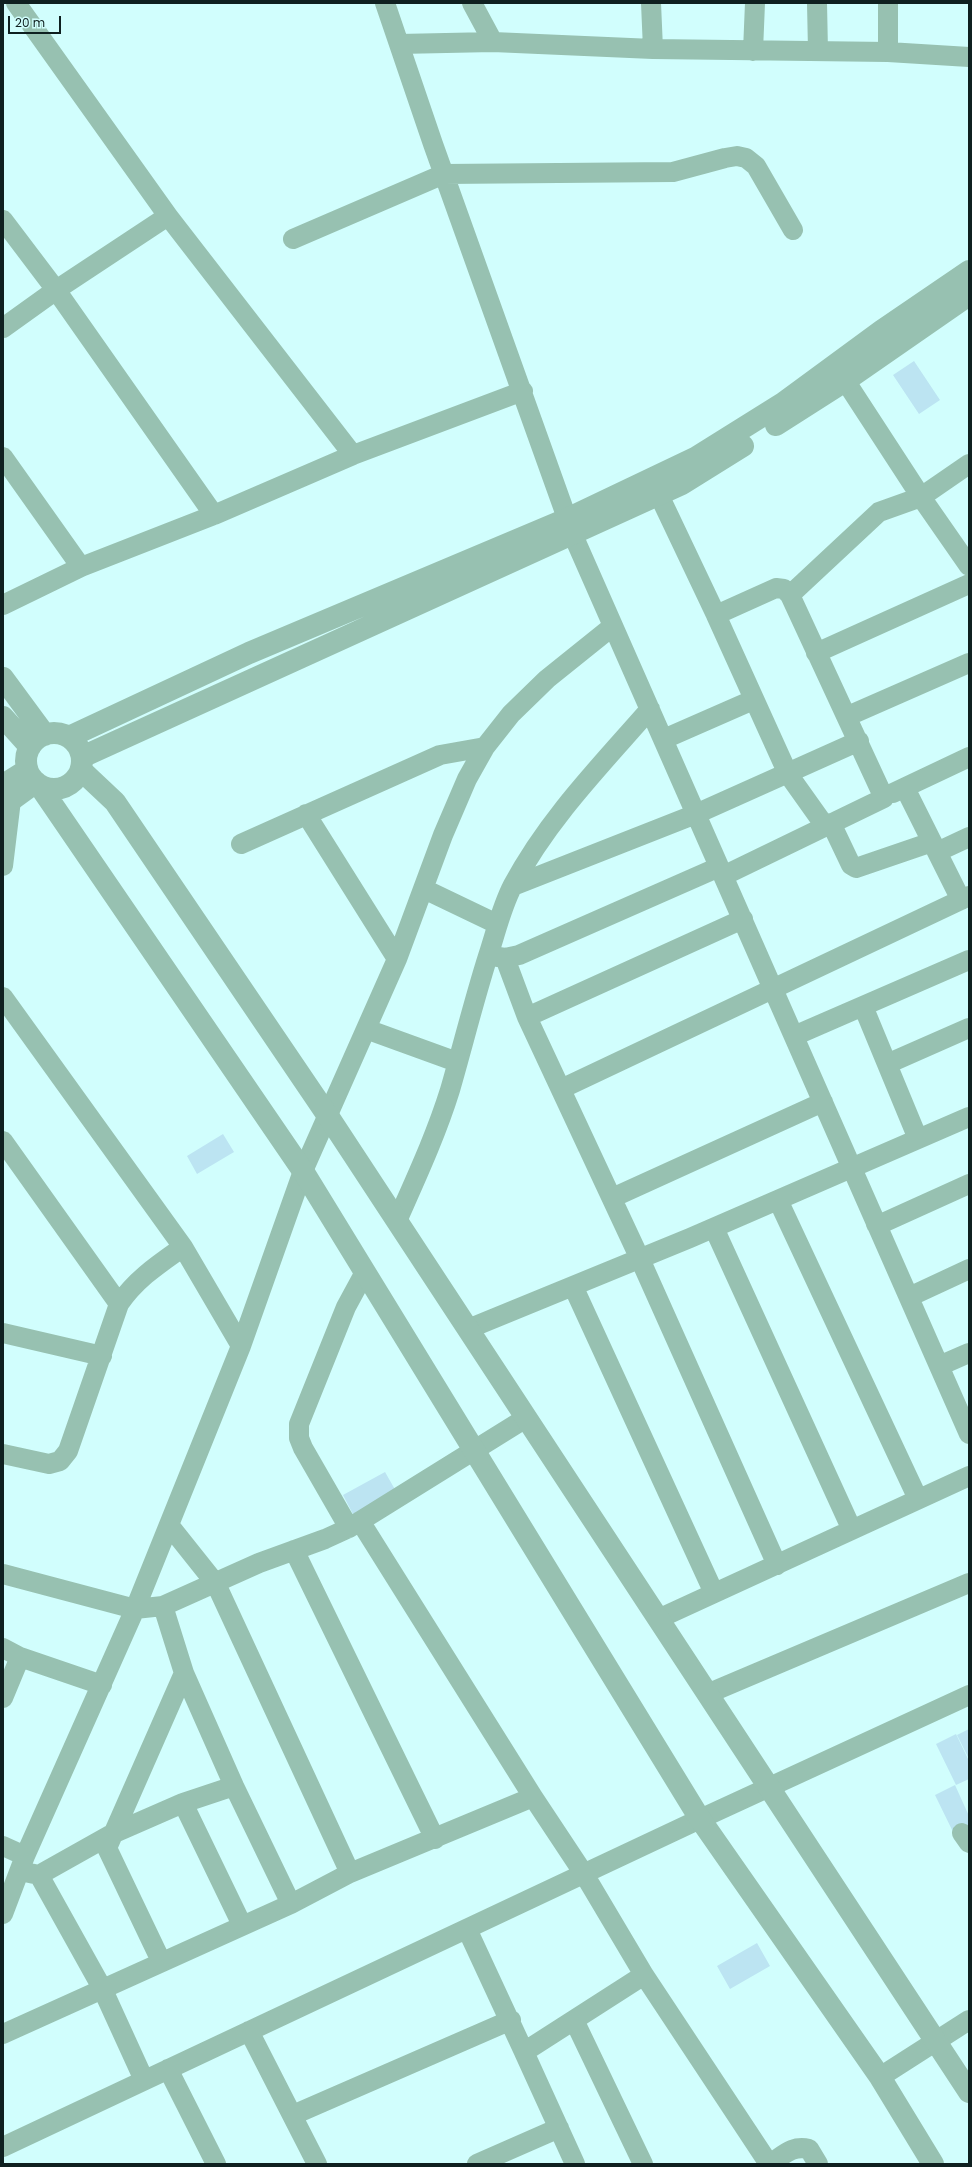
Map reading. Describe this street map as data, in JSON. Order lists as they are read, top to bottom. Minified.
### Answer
{"scale_bar":"20 m"}
